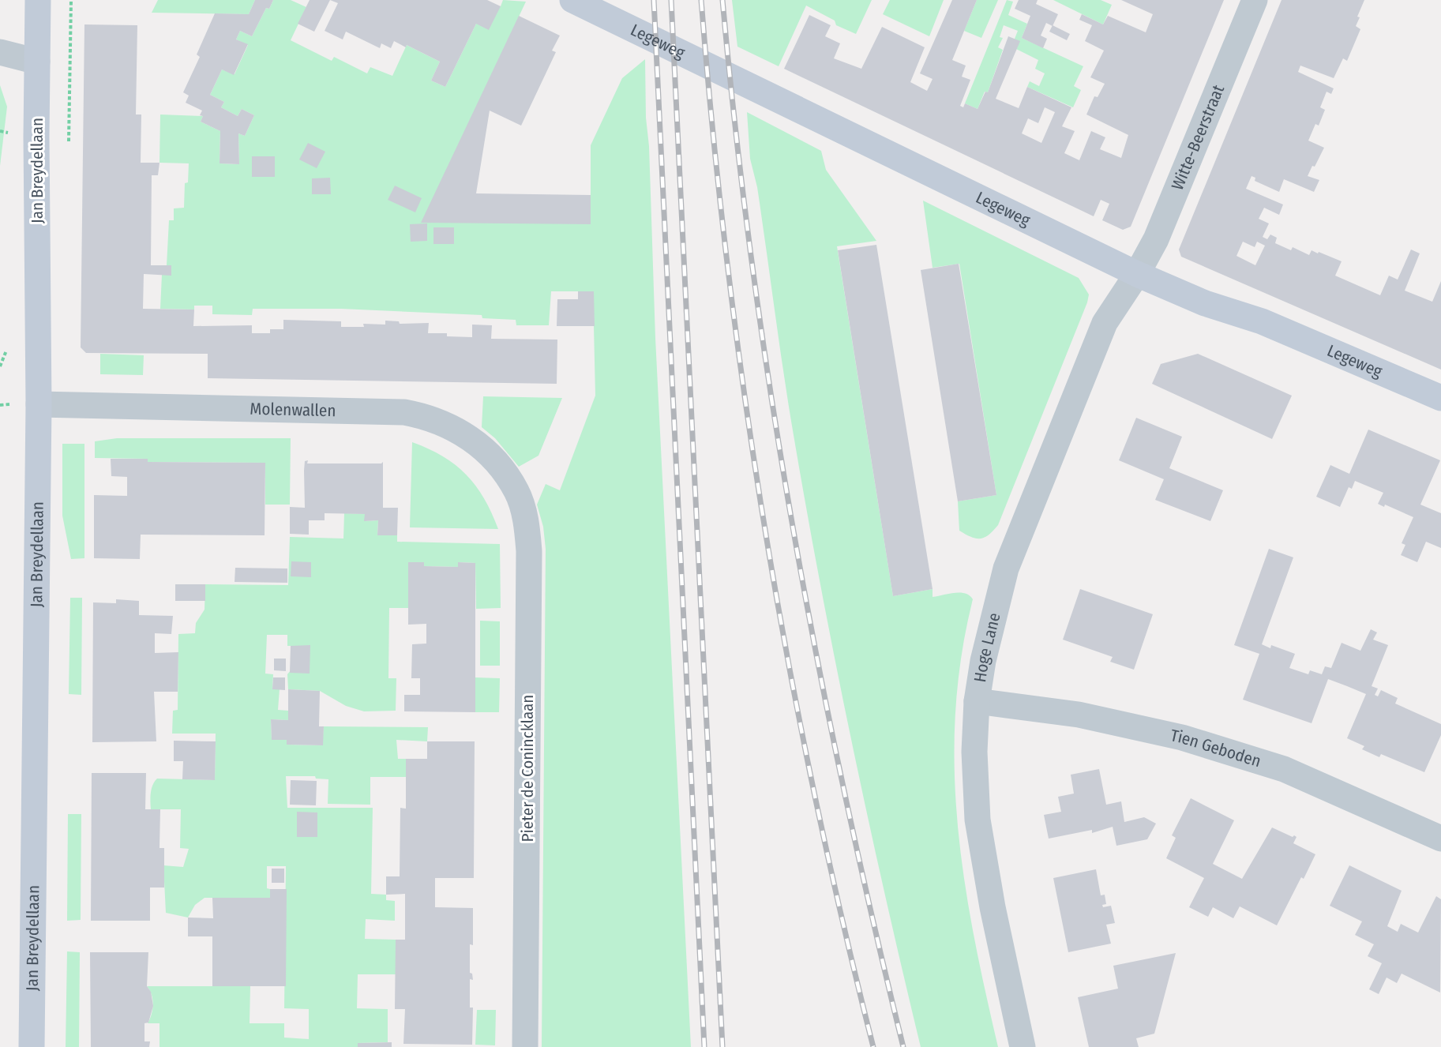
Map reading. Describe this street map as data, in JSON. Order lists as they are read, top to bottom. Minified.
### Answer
{"streets":{"street":["Legeweg","Witte-Beerstraat","Jan Breydellaan","Molenwallen","Hoge Lane","Tien Geboden","Pieter de Conincklaan"]},"crossings":[["Legeweg","Witte-Beerstraat"],["Legeweg","Hoge Lane"],["Witte-Beerstraat","Hoge Lane"],["Jan Breydellaan","Molenwallen"],["Molenwallen","Pieter de Conincklaan"],["Hoge Lane","Tien Geboden"]]}
